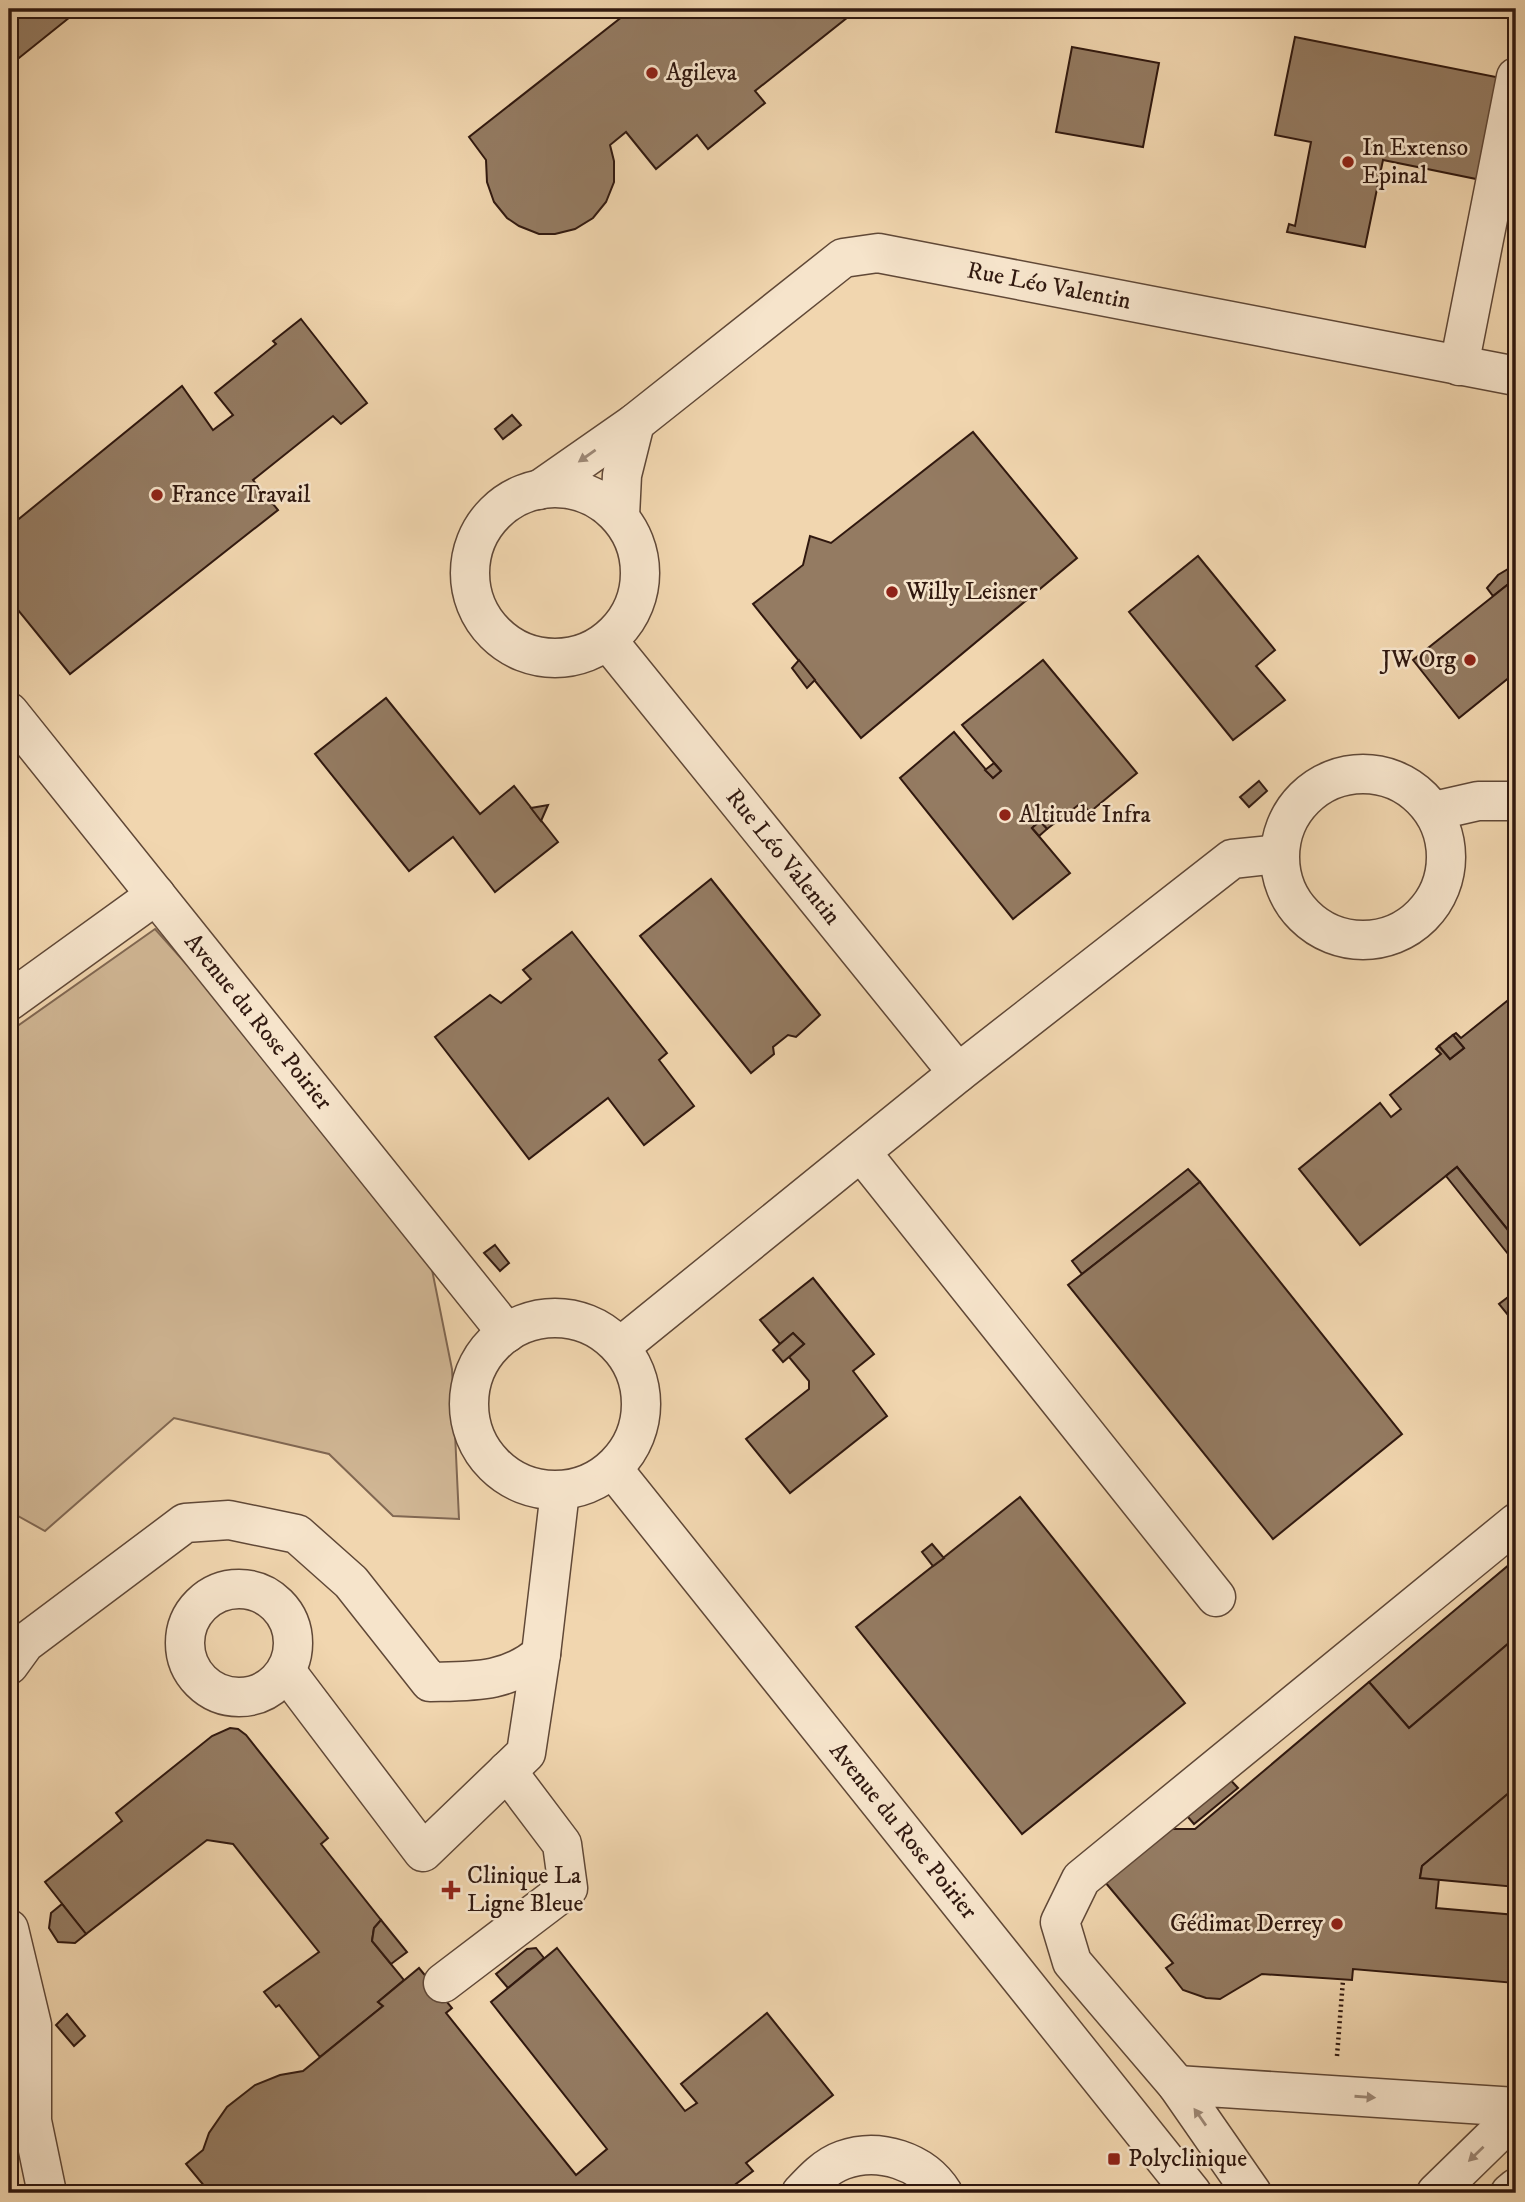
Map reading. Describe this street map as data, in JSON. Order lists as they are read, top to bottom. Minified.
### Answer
{"streets":{"street":["Rue Léo Valentin","Avenue du Rose Poirier"]},"places":{"other":["Agileva","In Extenso Epinal","France Travail","Willy Leisner","JW Org","Altitude Infra","Gédimat Derrey"],"health":["Clinique La Ligne Bleue"],"transit":["Polyclinique"]}}
